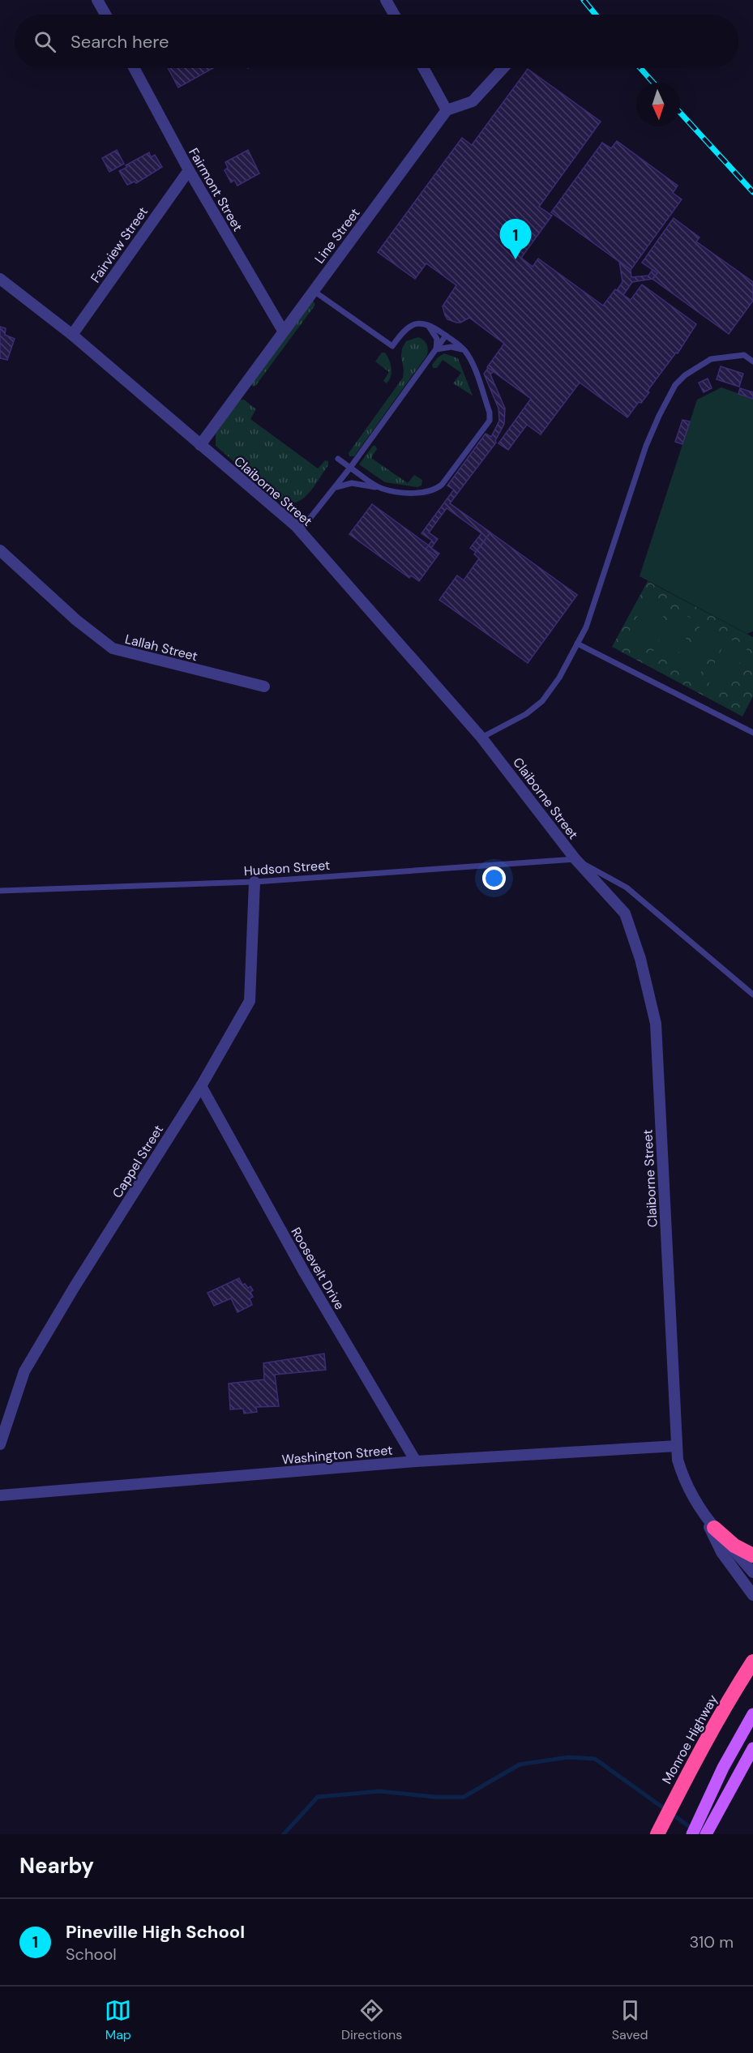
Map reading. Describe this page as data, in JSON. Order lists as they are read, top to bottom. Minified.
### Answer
{"streets":{"highway":["Monroe Highway"],"street":["Fairmont Street","Line Street","Fairview Street","Claiborne Street","Lallah Street","Cappel Street","Roosevelt Drive","Washington Street"],"lane":["Hudson Street"]},"crossings":[["Fairmont Street","Line Street"],["Fairmont Street","Fairview Street"],["Line Street","Claiborne Street"],["Fairview Street","Claiborne Street"],["Claiborne Street","Hudson Street"],["Claiborne Street","Washington Street"],["Hudson Street","Cappel Street"],["Cappel Street","Roosevelt Drive"],["Roosevelt Drive","Washington Street"]],"north":"bottom","page":{"search":"Search here","pins":"1","heading":"Nearby","list":[{"mark":"1","name":"Pineville High School","note":"School","value":"310 m"}],"nav":["Map","Directions","Saved"]}}
